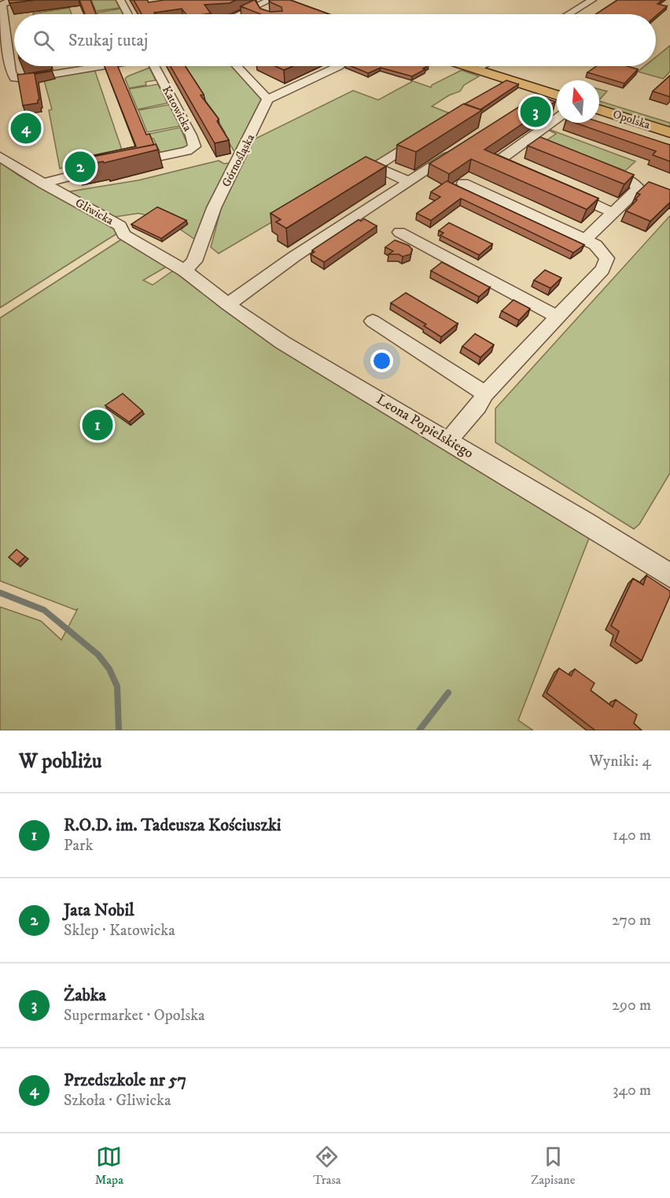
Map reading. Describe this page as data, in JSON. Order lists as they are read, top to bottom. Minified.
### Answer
{"streets":{"main road":["Opolska"],"street":["Katowicka","Górnośląska","Gliwicka","Leona Popielskiego"]},"crossings":[["Górnośląska","Gliwicka"],["Górnośląska","Leona Popielskiego"],["Gliwicka","Leona Popielskiego"]],"north":"top","page":{"search":"Szukaj tutaj","pins":["3","4","2","1"],"heading":["W pobliżu","Wyniki: 4"],"list":[{"mark":"1","name":"R.O.D. im. Tadeusza Kościuszki","note":"Park","value":"140 m"},{"mark":"2","name":"Jata Nobil","note":"Sklep · Katowicka","value":"270 m"},{"mark":"3","name":"Żabka","note":"Supermarket · Opolska","value":"290 m"},{"mark":"4","name":"Przedszkole nr 57","note":"Szkoła · Gliwicka","value":"340 m"}],"nav":["Mapa","Trasa","Zapisane"]}}
